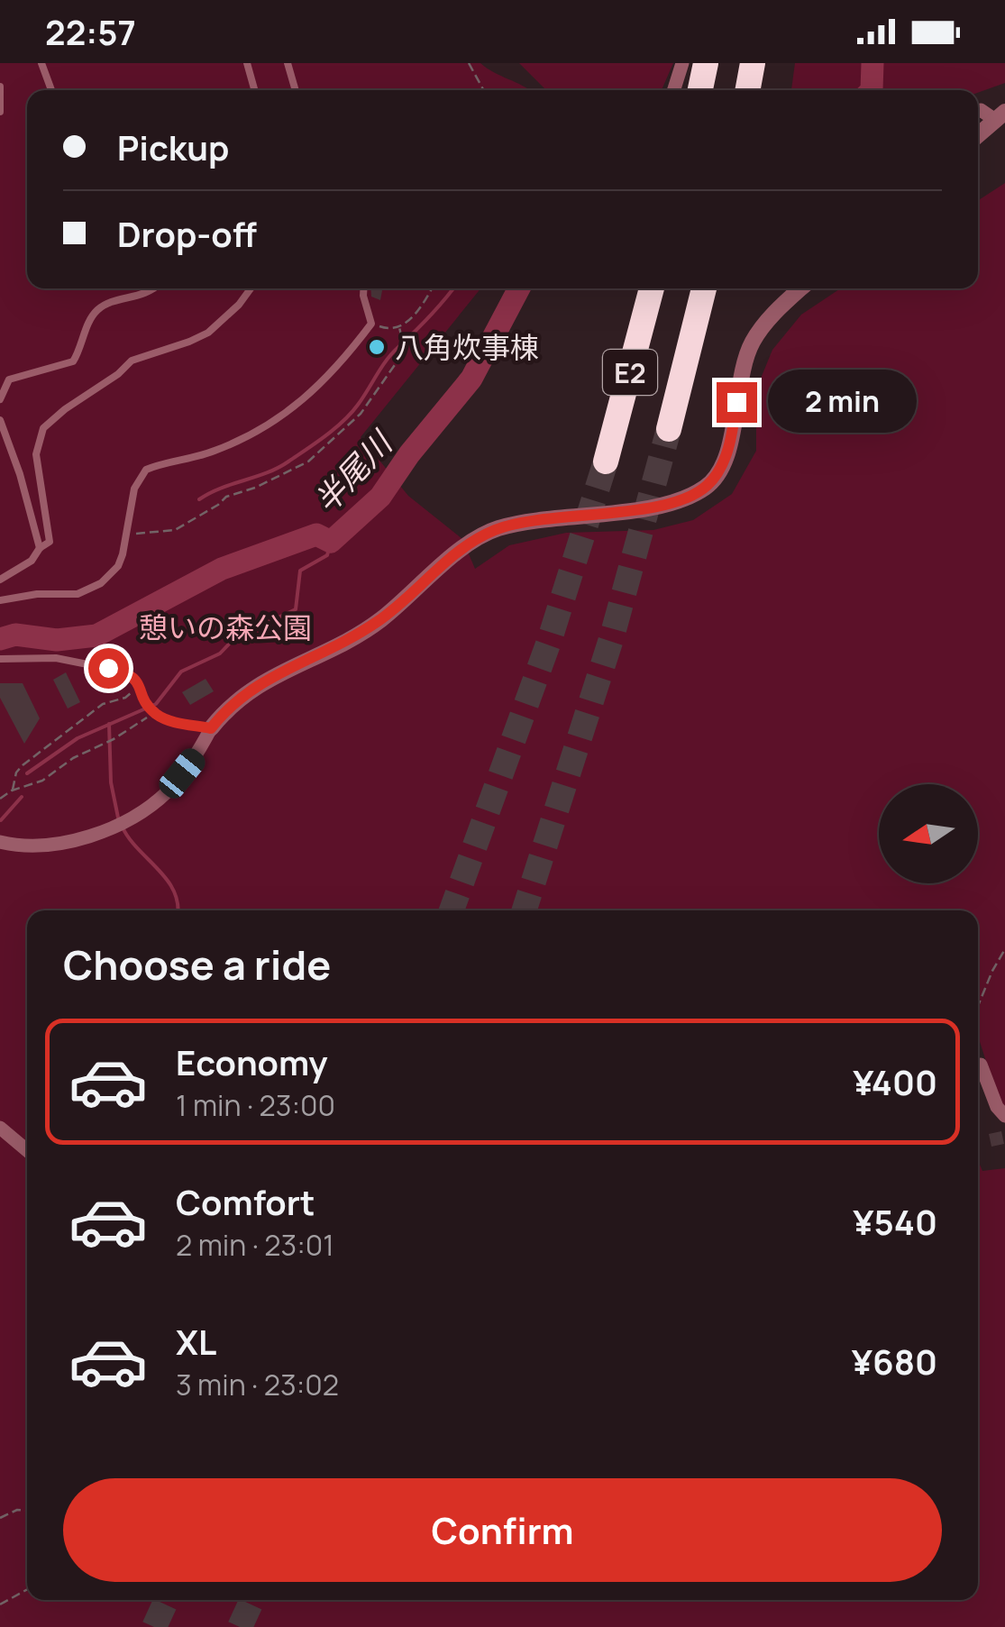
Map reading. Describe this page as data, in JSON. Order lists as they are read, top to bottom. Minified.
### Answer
{"streets":{"highway":["E2"]},"water":["半尾川"],"parks":["憩いの森公園"],"places":["八角炊事棟"],"north":"left","page":{"status":"22:57","banner":["Pickup","Drop-off"],"bubble":"2 min","heading":"Choose a ride","list":[{"name":"Economy","note":"1 min · 23:00","value":"¥400"},{"name":"Comfort","note":"2 min · 23:01","value":"¥540"},{"name":"XL","note":"3 min · 23:02","value":"¥680"}],"buttons":"Confirm"}}
